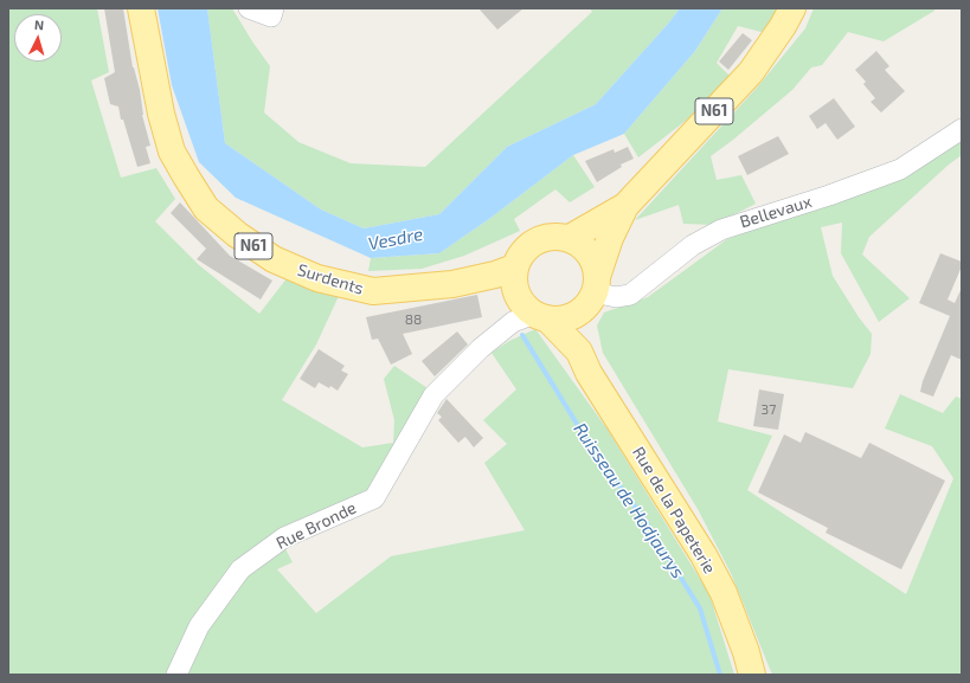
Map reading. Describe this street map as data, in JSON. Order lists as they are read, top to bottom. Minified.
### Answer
{"streets":{"main road":["N61","Surdents","Rue de la Papeterie"],"street":["Bellevaux","Rue Bronde"]},"crossings":[["N61","Bellevaux"],["N61","Surdents"],["N61","Rue de la Papeterie"],["N61","Rue Bronde"],["Bellevaux","Surdents"],["Bellevaux","Rue de la Papeterie"],["Bellevaux","Rue Bronde"],["Surdents","Rue de la Papeterie"],["Surdents","Rue Bronde"],["Rue de la Papeterie","Rue Bronde"]],"water":["Vesdre","Ruisseau de Hodjaurys"],"house_numbers":["88","37"],"north":"top"}
